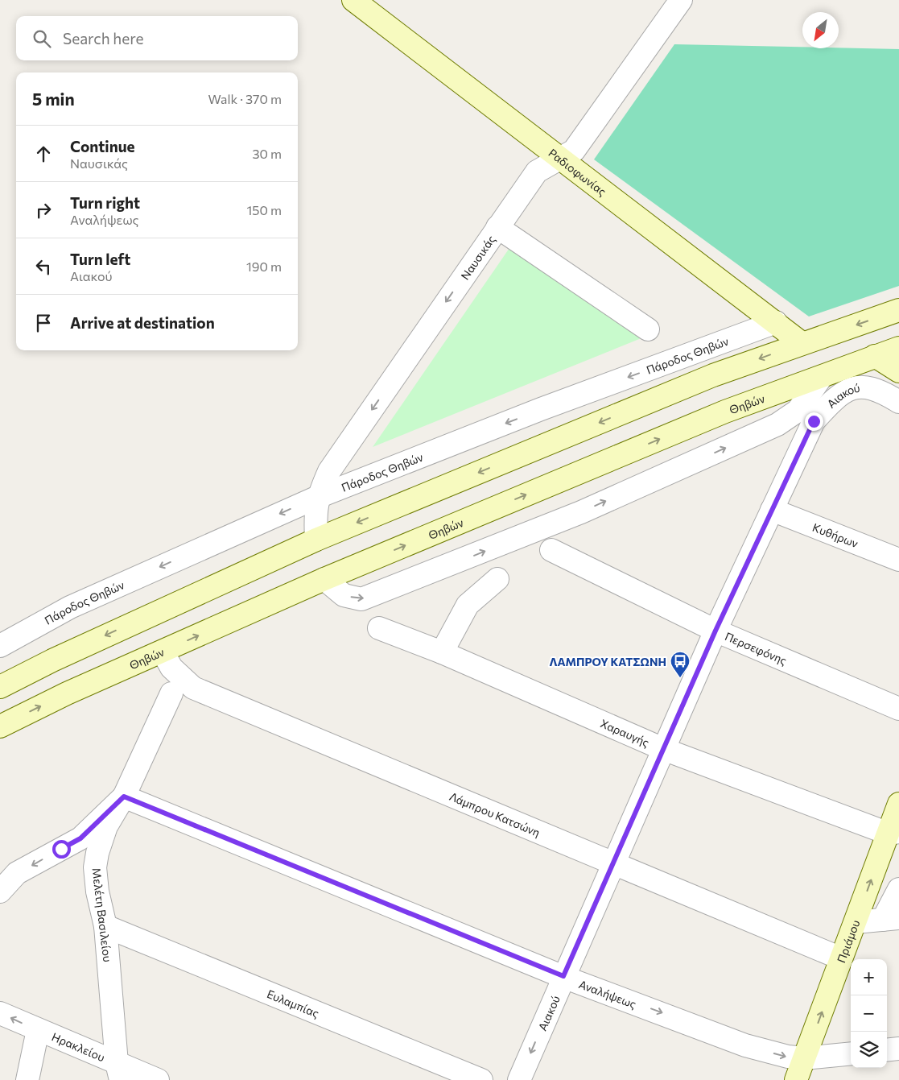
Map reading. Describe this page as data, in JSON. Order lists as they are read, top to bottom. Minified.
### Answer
{"streets":{"main road":["Ραδιοφωνίας","Θηβών","Πριάμου"],"street":["Ναυσικάς","Πάροδος Θηβών","Αιακού","Κυθήρων","Περσεφόνης","Χαραυγής","Λάμπρου Κατσώνη","Μελέτη Βασιλείου","Αναλήψεως","Ευλαμπίας","Ηρακλείου"]},"crossings":[["Ραδιοφωνίας","Ναυσικάς"],["Ραδιοφωνίας","Πάροδος Θηβών"],["Ναυσικάς","Πάροδος Θηβών"],["Αιακού","Κυθήρων"],["Αιακού","Περσεφόνης"],["Αιακού","Χαραυγής"],["Αιακού","Λάμπρου Κατσώνη"],["Αιακού","Αναλήψεως"],["Θηβών","Λάμπρου Κατσώνη"],["Χαραυγής","Πριάμου"],["Λάμπρου Κατσώνη","Πριάμου"],["Μελέτη Βασιλείου","Αναλήψεως"],["Μελέτη Βασιλείου","Ευλαμπίας"],["Μελέτη Βασιλείου","Ηρακλείου"],["Πριάμου","Αναλήψεως"]],"one_way":["Ναυσικάς","Πριάμου"],"places":{"bus stop":["ΛΑΜΠΡΟΥ ΚΑΤΣΩΝΗ"]},"north":"bottom left","page":{"search":"Search here","heading":["5 min","Walk · 370 m"],"list":[["Continue","Ναυσικάς","30 m"],["Turn right","Αναλήψεως","150 m"],["Turn left","Αιακού","190 m"],"Arrive at destination"],"map_buttons":["+","−"]}}
